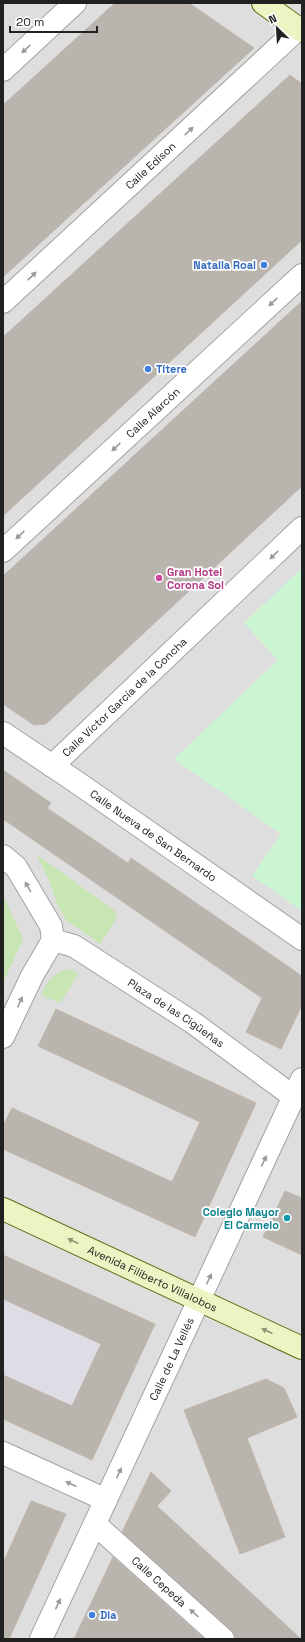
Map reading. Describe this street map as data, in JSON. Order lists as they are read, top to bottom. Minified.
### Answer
{"streets":{"main road":["Avenida Filiberto Villalobos"],"street":["Calle Edison","Calle Alarcón","Calle Víctor García de la Concha","Calle Nueva de San Bernardo","Plaza de las Cigüeñas","Calle de La Vellés","Calle Cepeda"]},"crossings":[["Calle Víctor García de la Concha","Calle Nueva de San Bernardo"],["Plaza de las Cigüeñas","Calle de La Vellés"],["Avenida Filiberto Villalobos","Calle de La Vellés"],["Calle de La Vellés","Calle Cepeda"]],"one_way":["Calle Edison","Calle Alarcón","Calle Víctor García de la Concha","Avenida Filiberto Villalobos","Calle de La Vellés","Calle Cepeda"],"places":["Natalia Roal","Títere","Gran Hotel Corona Sol","Colegio Mayor El Carmelo","Dia"],"scale_bar":"20 m","north":"top left"}
